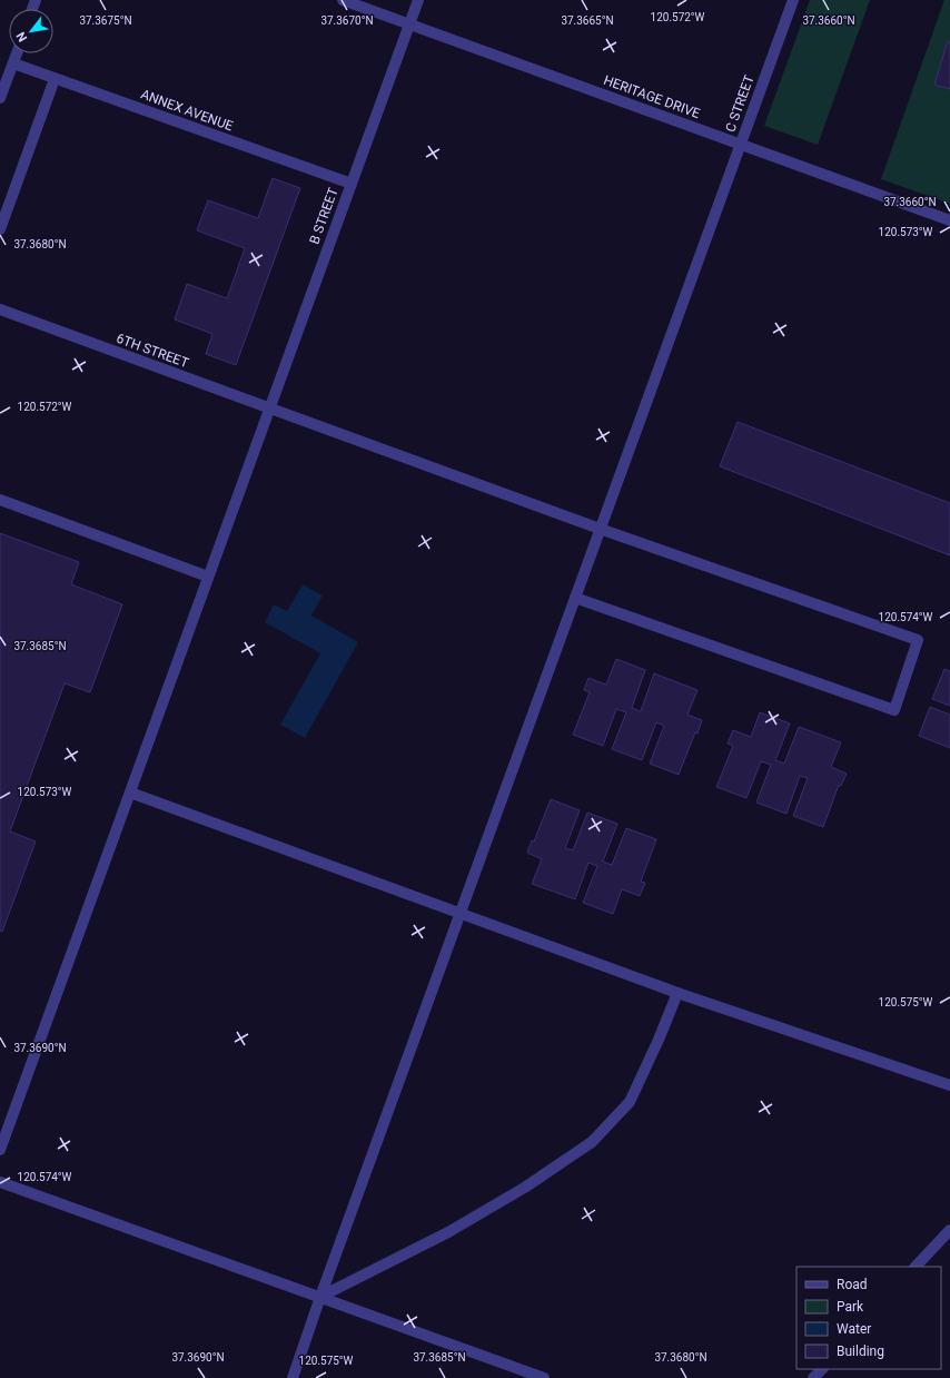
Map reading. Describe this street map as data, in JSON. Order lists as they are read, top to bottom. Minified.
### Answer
{"streets":{"street":["HERITAGE DRIVE","C STREET","ANNEX AVENUE","B STREET","6TH STREET"]},"crossings":[["HERITAGE DRIVE","C STREET"],["HERITAGE DRIVE","B STREET"],["C STREET","6TH STREET"],["ANNEX AVENUE","B STREET"],["B STREET","6TH STREET"]],"legend":["Road","Park","Water","Building"],"north":"bottom left","coordinates":["120.572°W","37.3675°N","37.3670°N","37.3665°N","37.3660°N","120.573°W","37.3680°N","120.574°W","37.3685°N","120.575°W","37.3690°N"]}
